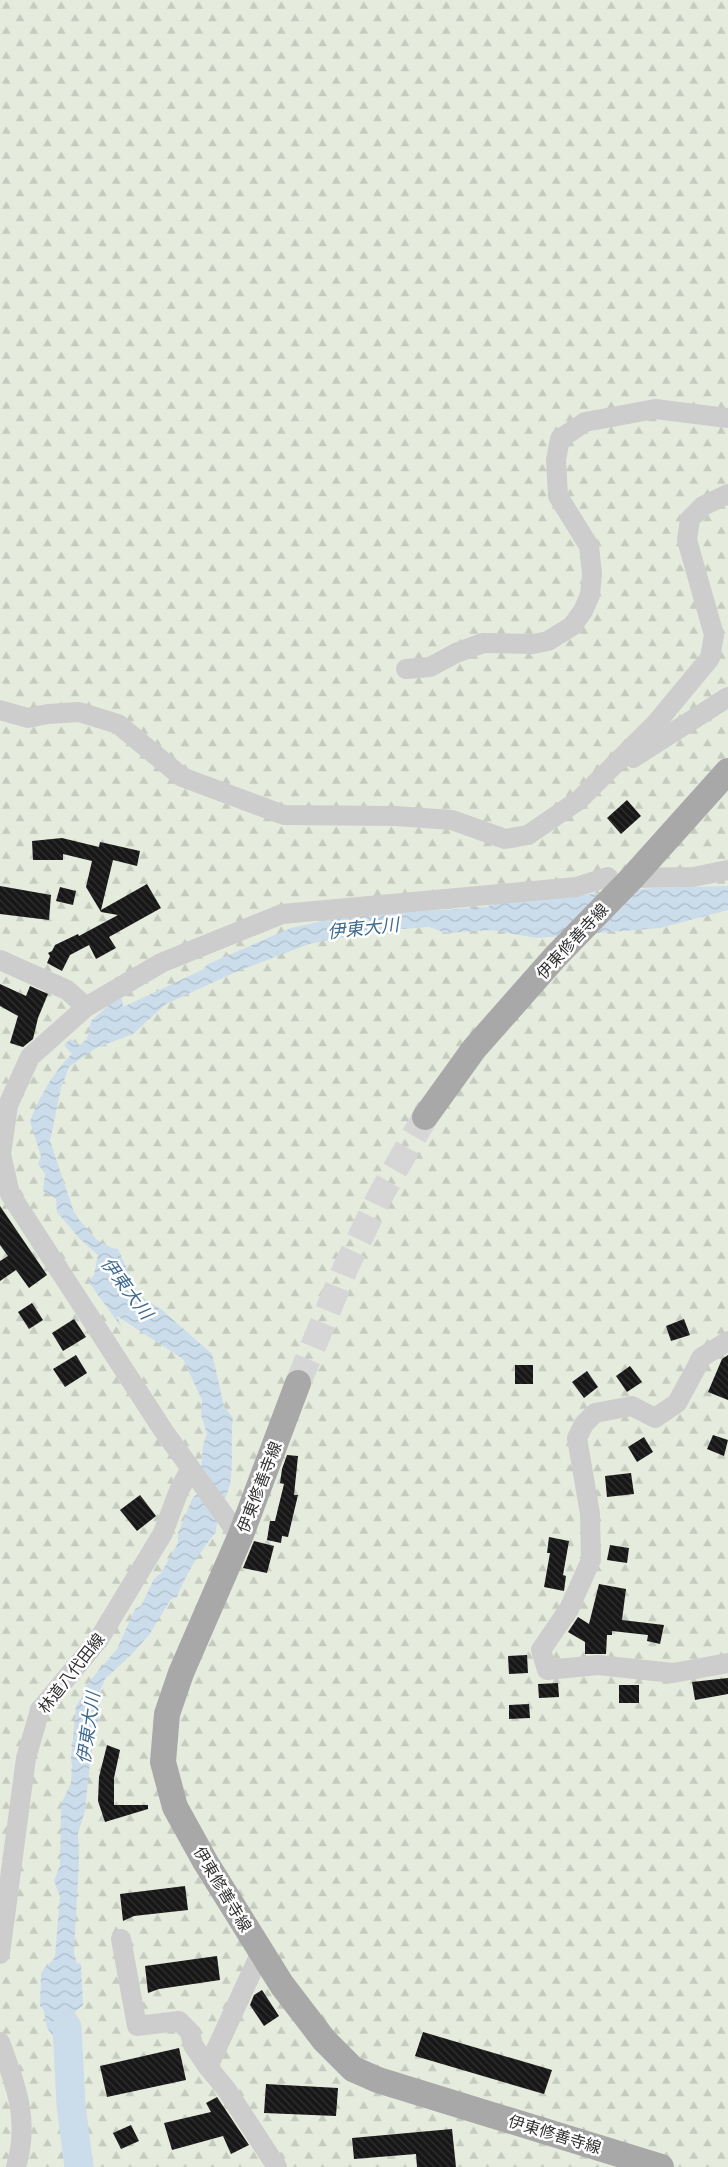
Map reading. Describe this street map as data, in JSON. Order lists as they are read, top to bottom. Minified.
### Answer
{"streets":{"main road":["伊東修善寺線"],"street":["林道八代田線"]},"water":["伊東大川"]}
